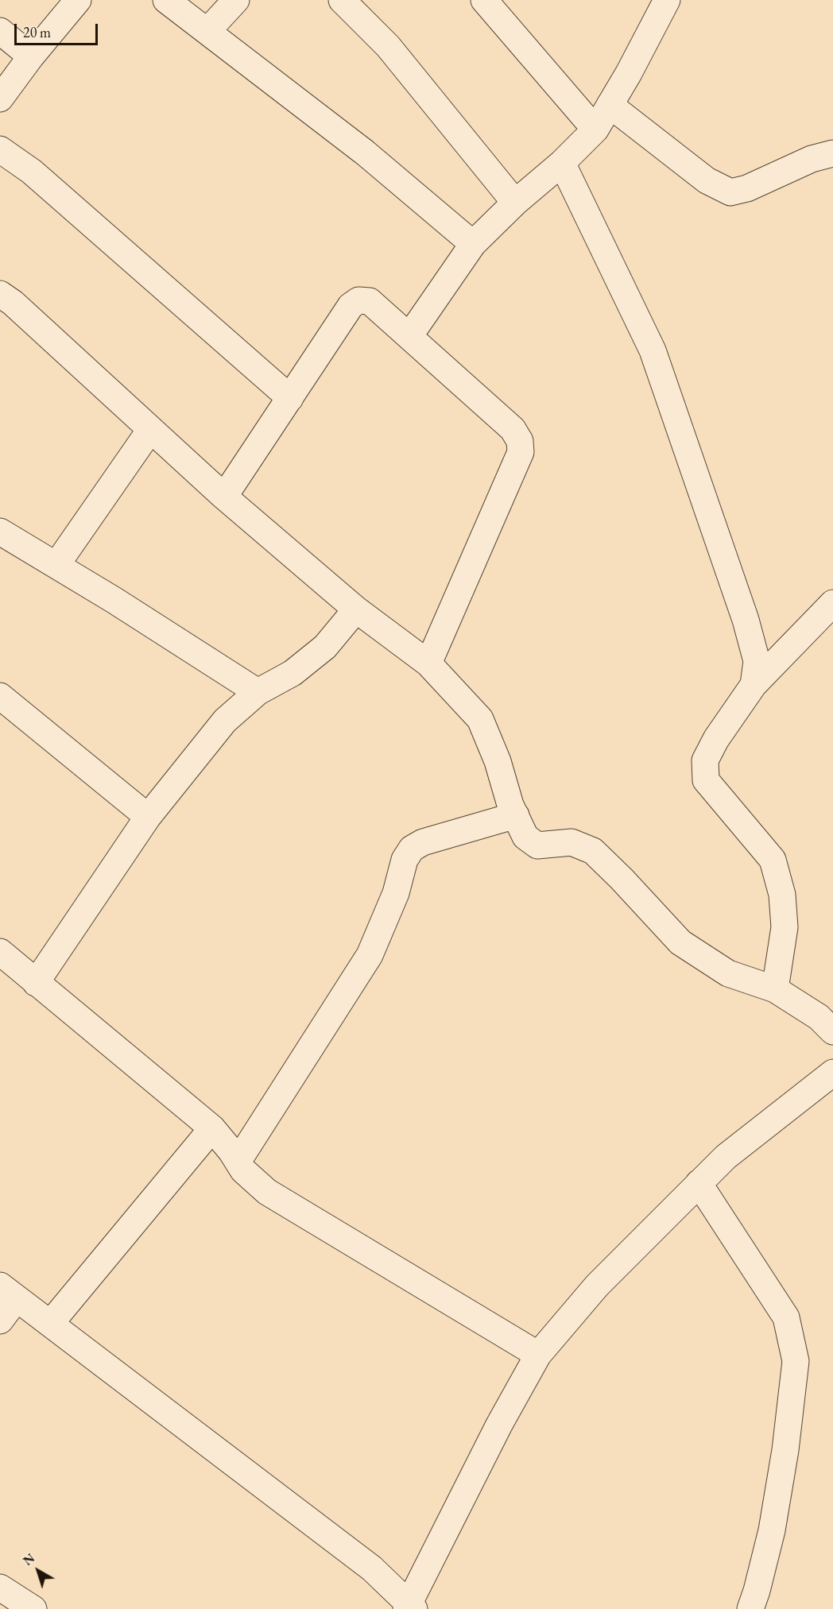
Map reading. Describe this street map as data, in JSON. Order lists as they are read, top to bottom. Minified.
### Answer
{"scale_bar":"20 m","north":"top left"}
